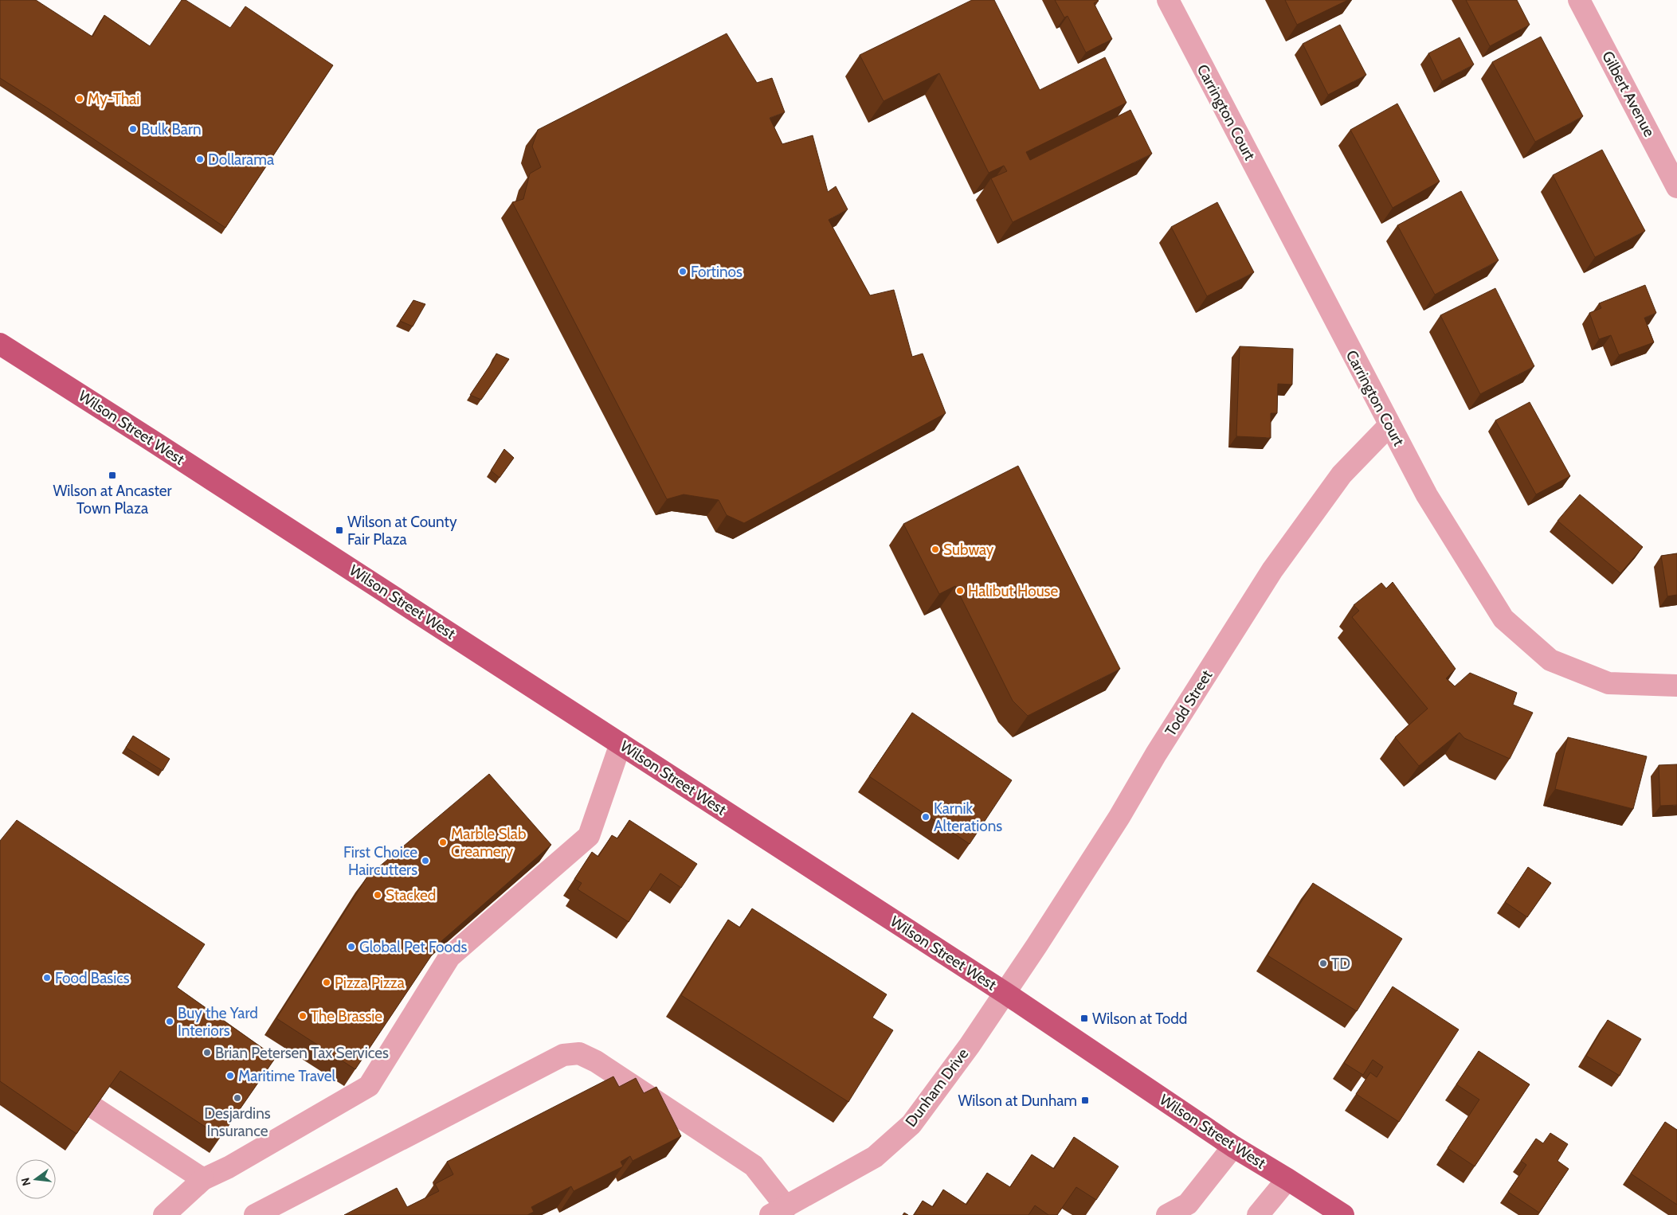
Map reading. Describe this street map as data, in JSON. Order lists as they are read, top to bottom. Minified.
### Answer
{"streets":{"main road":["Wilson Street West"],"street":["Gilbert Avenue","Carrington Court","Todd Street","Dunham Drive"]},"crossings":[["Carrington Court","Todd Street"],["Wilson Street West","Todd Street"],["Wilson Street West","Dunham Drive"],["Todd Street","Dunham Drive"]],"places":{"other":["My-Thai","Bulk Barn","Dollarama","Fortinos","Subway","Halibut House","Karnik Alterations","Marble Slab Creamery","First Choice Haircutters","Stacked","Global Pet Foods","TD","Food Basics","Pizza Pizza","The Brassie","Buy the Yard Interiors","Brian Petersen Tax Services","Maritime Travel","Desjardins Insurance"],"transit":["Wilson at Ancaster Town Plaza","Wilson at County Fair Plaza","Wilson at Todd","Wilson at Dunham"]},"north":"left"}
